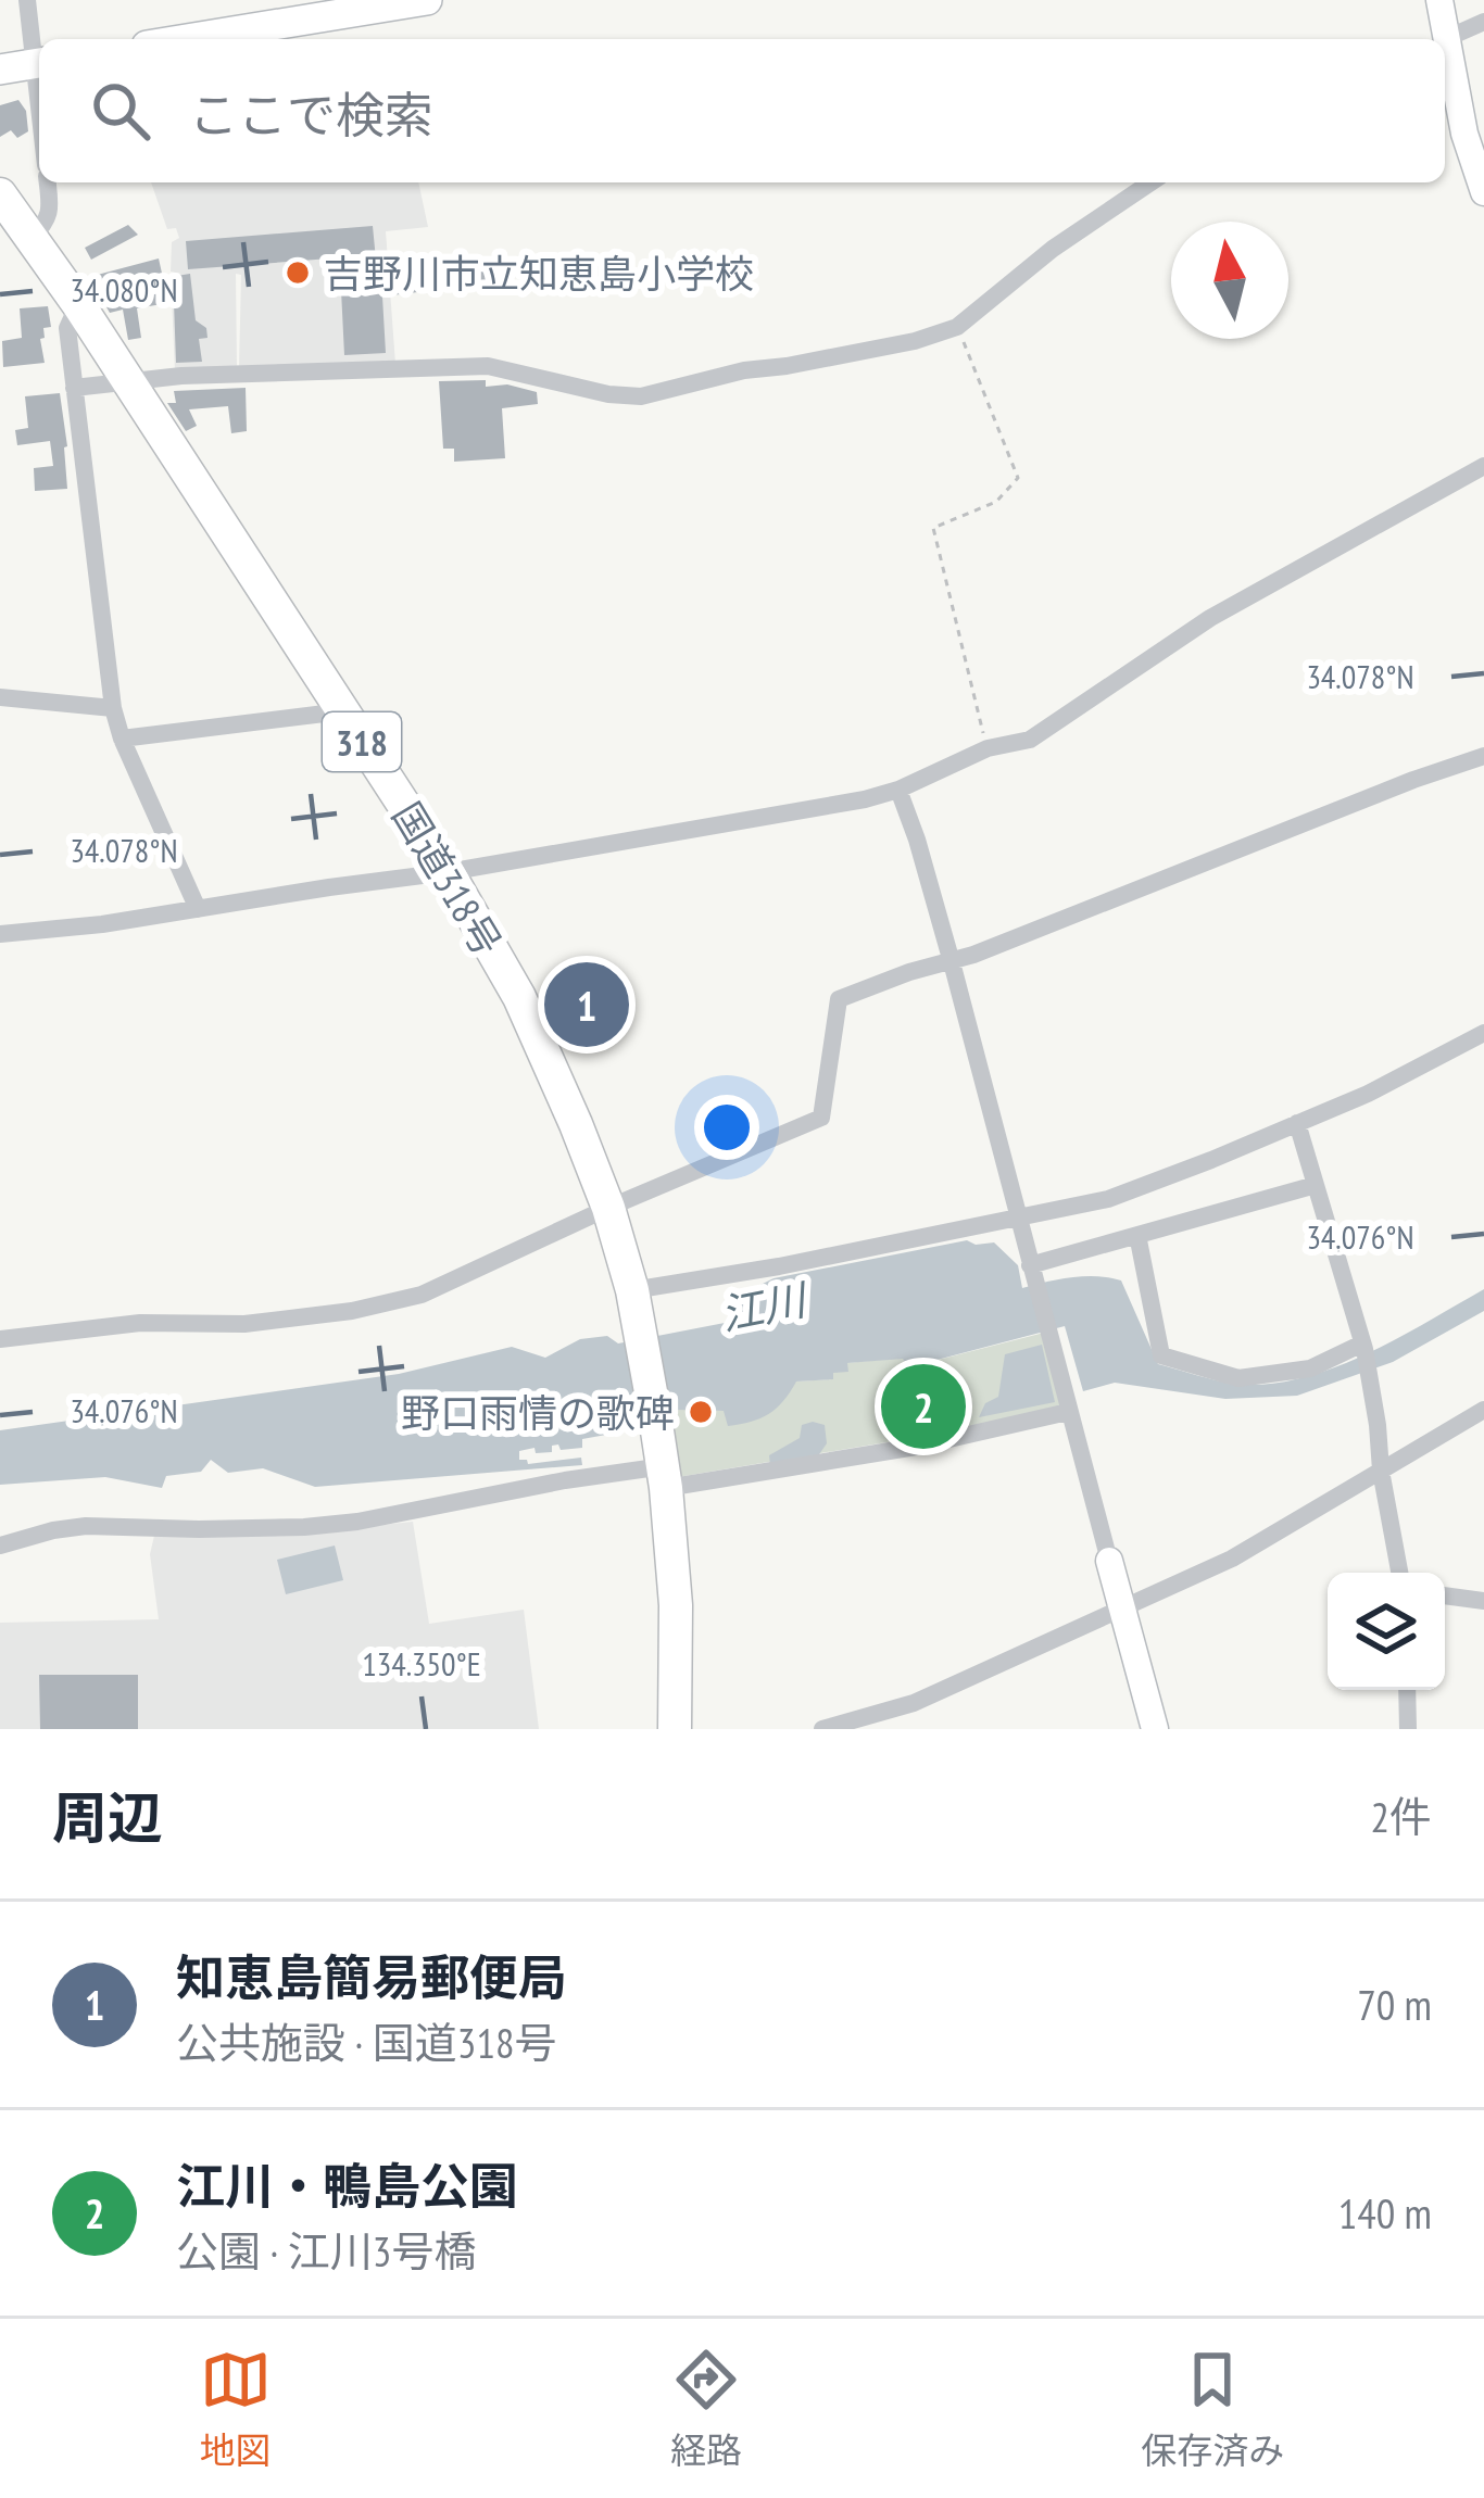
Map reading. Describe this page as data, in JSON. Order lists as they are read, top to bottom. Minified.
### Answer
{"streets":{"highway":["318","国道318号"]},"water":["江川"],"places":["吉野川市立知恵島小学校","野口雨情の歌碑"],"north":"top","page":{"search":"ここで検索","pins":["1","2"],"heading":["周辺","2件"],"list":[{"mark":"1","name":"知恵島簡易郵便局","note":"公共施設 · 国道318号","value":"70 m"},{"mark":"2","name":"江川・鴨島公園","note":"公園 · 江川3号橋","value":"140 m"}],"nav":["地図","経路","保存済み"]},"coordinates":["34.080°N","34.078°N","34.076°N","134.350°E"]}
